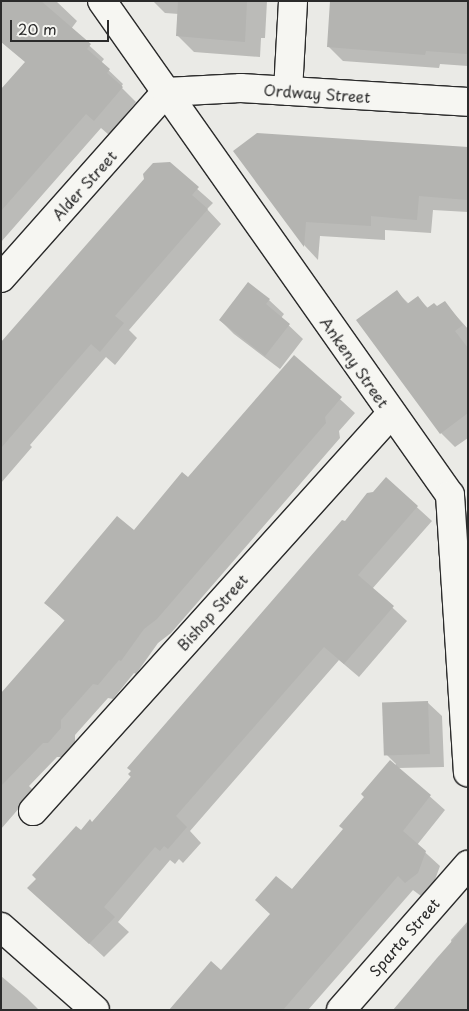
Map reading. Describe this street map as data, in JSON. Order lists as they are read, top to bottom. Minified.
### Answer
{"streets":{"street":["Ordway Street","Alder Street","Ankeny Street","Bishop Street","Sparta Street"]},"crossings":[["Ordway Street","Alder Street"],["Ordway Street","Ankeny Street"],["Alder Street","Ankeny Street"],["Ankeny Street","Bishop Street"]],"scale_bar":"20 m"}
